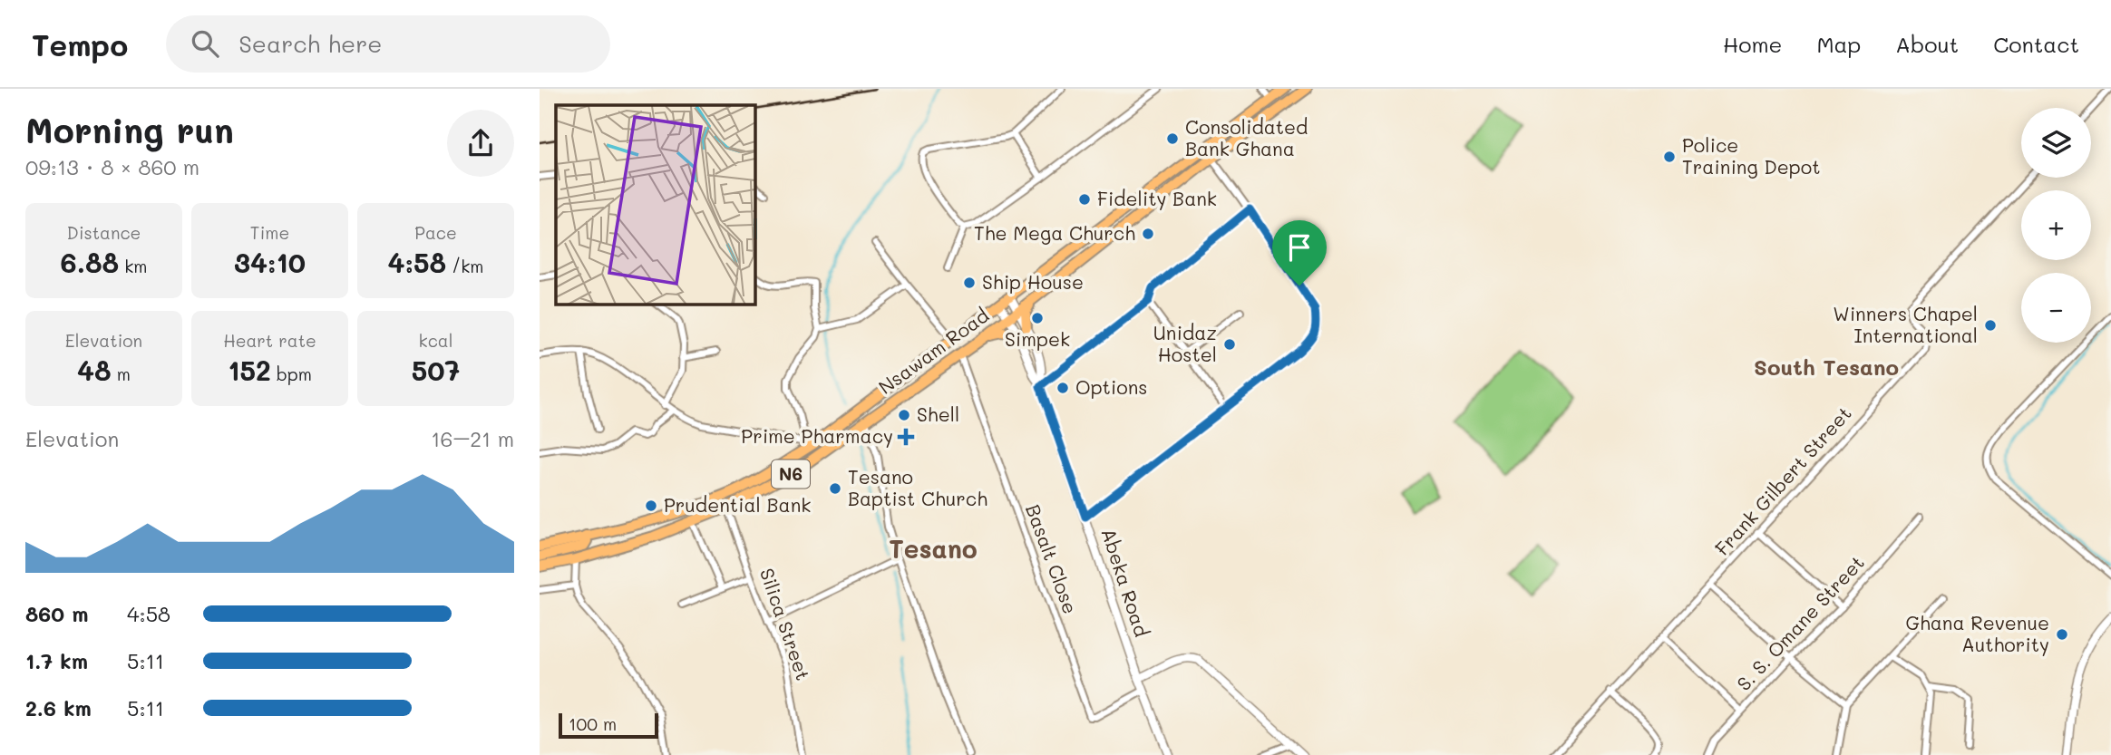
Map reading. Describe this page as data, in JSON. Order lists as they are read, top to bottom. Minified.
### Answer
{"streets":{"highway":["Nsawam Road","N6"],"street":["Frank Gilbert Street","Basalt Close","Abeka Road","S. S. Omane Street","Silica Street"]},"crossings":[["Nsawam Road","Basalt Close"],["Nsawam Road","Abeka Road"],["Nsawam Road","Silica Street"],["Basalt Close","Abeka Road"]],"districts":["South Tesano","Tesano"],"places":{"other":["Consolidated Bank Ghana","Police Training Depot","Fidelity Bank","The Mega Church","Ship House","Simpek","Winners Chapel International","Unidaz Hostel","Options","Shell","Tesano Baptist Church","Prudential Bank","Ghana Revenue Authority"],"health":["Prime Pharmacy"]},"scale_bar":"100 m","page":{"header":"Tempo","search":"Search here","nav":["Home","Map","About","Contact"],"heading":["Morning run","09:13 · 8 × 860 m"],"map_buttons":["+","−"],"stats":[["Distance","6.88 km"],["Time","34:10"],["Pace","4:58 /km"],["Elevation","48 m"],["Heart rate","152 bpm"],["kcal","507"]],"chart":["Elevation","16–21 m"],"list":[{"name":"860 m","note":"4:58"},{"name":"1.7 km","note":"5:11"},{"name":"2.6 km","note":"5:11"}],"scale":"100 m"}}
